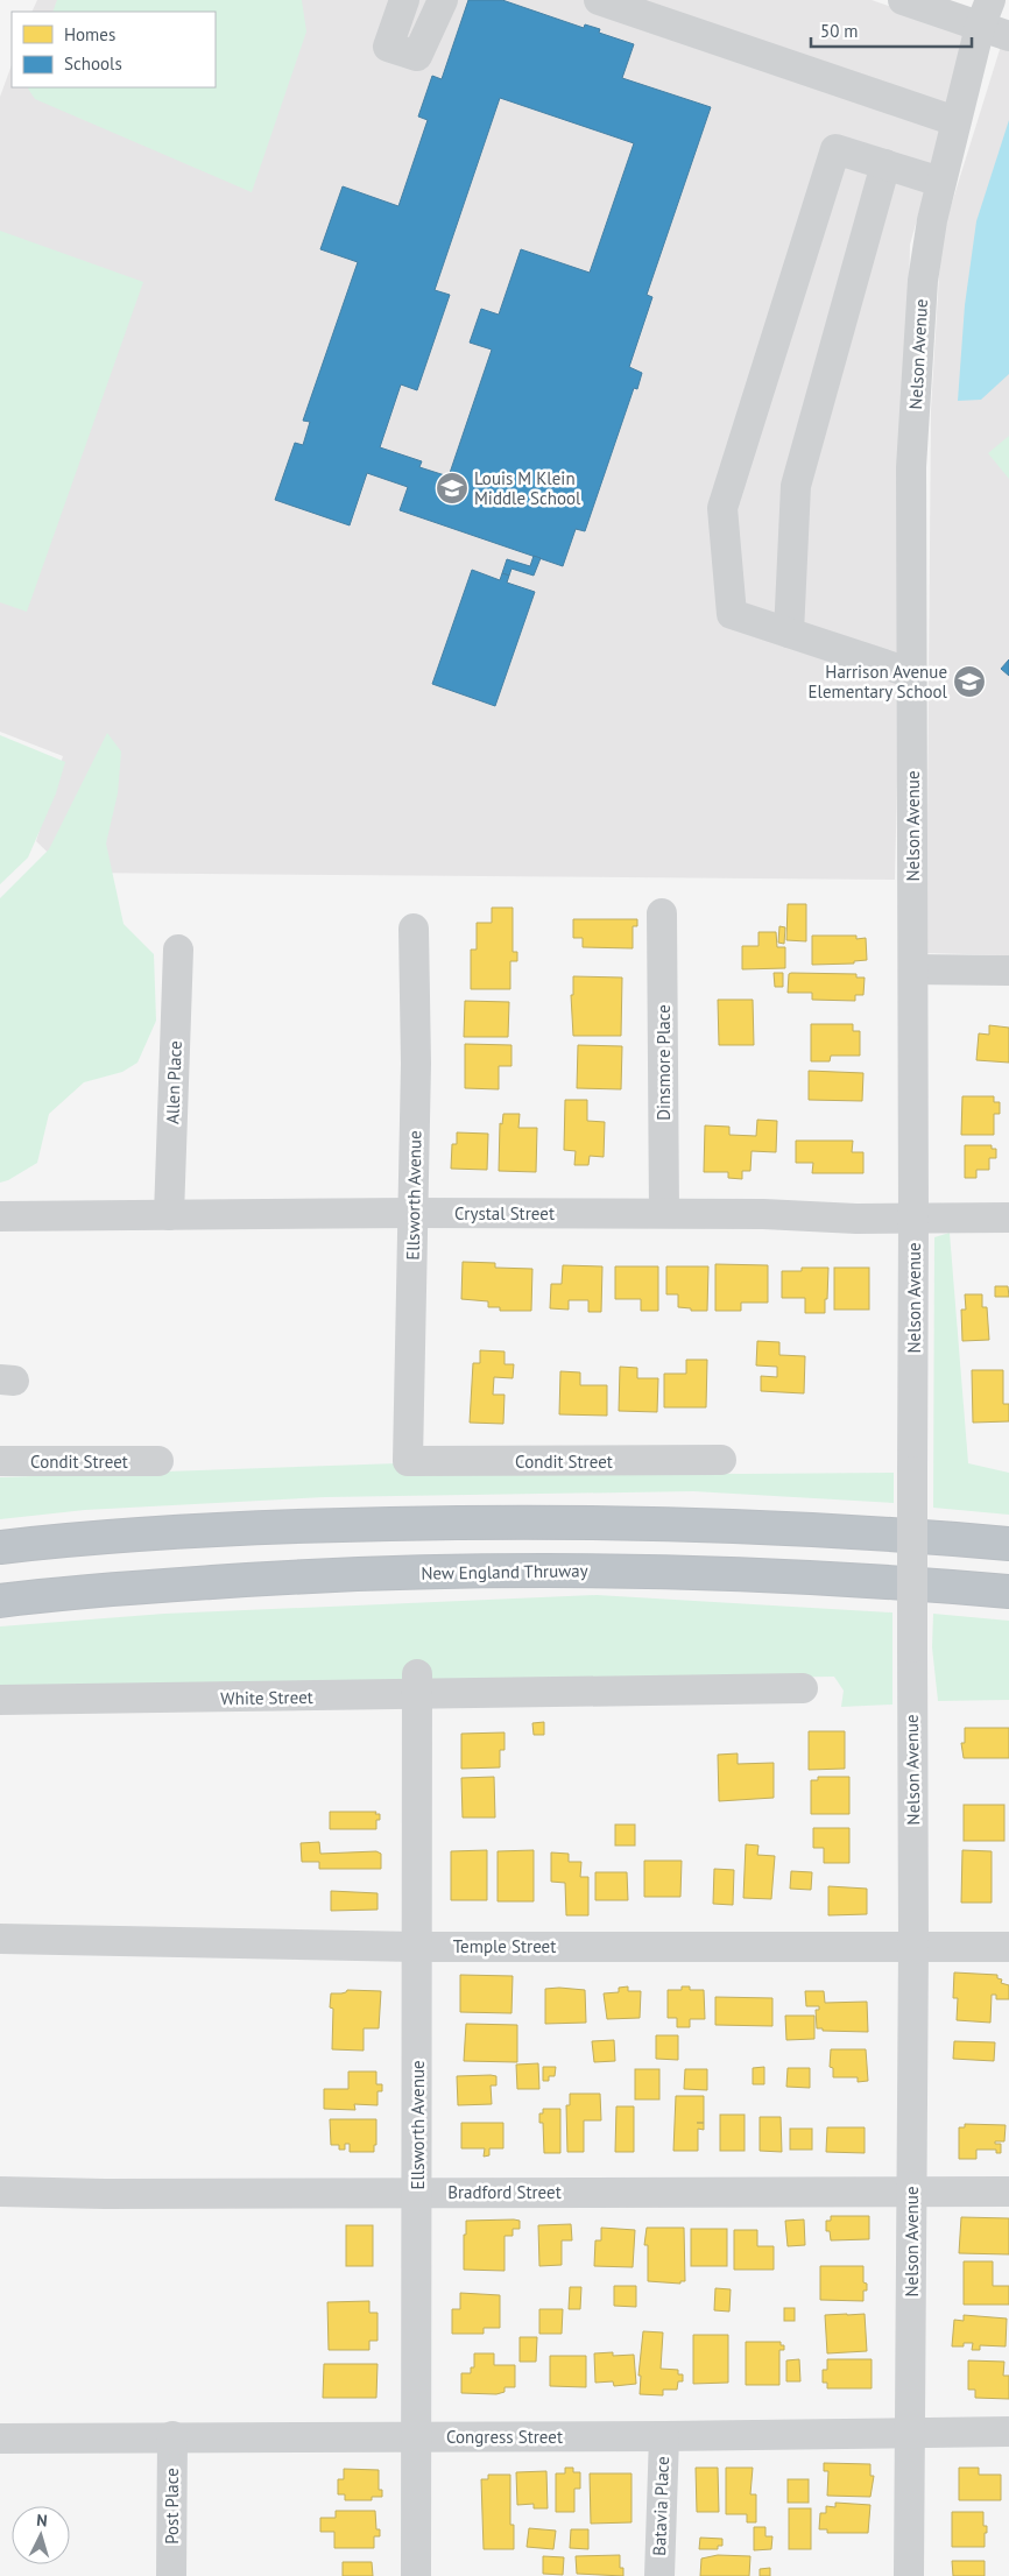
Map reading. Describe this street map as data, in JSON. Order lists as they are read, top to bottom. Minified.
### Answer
{"streets":{"highway":["New England Thruway"],"street":["Nelson Avenue","Dinsmore Place","Allen Place","Ellsworth Avenue","Crystal Street","Condit Street","White Street","Temple Street","Bradford Street","Congress Street","Post Place","Batavia Place"]},"crossings":[["Nelson Avenue","Crystal Street"],["Nelson Avenue","Temple Street"],["Nelson Avenue","Bradford Street"],["Nelson Avenue","Congress Street"],["Dinsmore Place","Crystal Street"],["Allen Place","Crystal Street"],["Ellsworth Avenue","Crystal Street"],["Ellsworth Avenue","Condit Street"],["Ellsworth Avenue","White Street"],["Ellsworth Avenue","Temple Street"],["Ellsworth Avenue","Bradford Street"],["Ellsworth Avenue","Congress Street"],["Congress Street","Post Place"],["Congress Street","Batavia Place"]],"places":{"school or university":["Louis M Klein Middle School","Harrison Avenue Elementary School"]},"legend":["Homes","Schools"],"scale_bar":"50 m","north":"top"}
